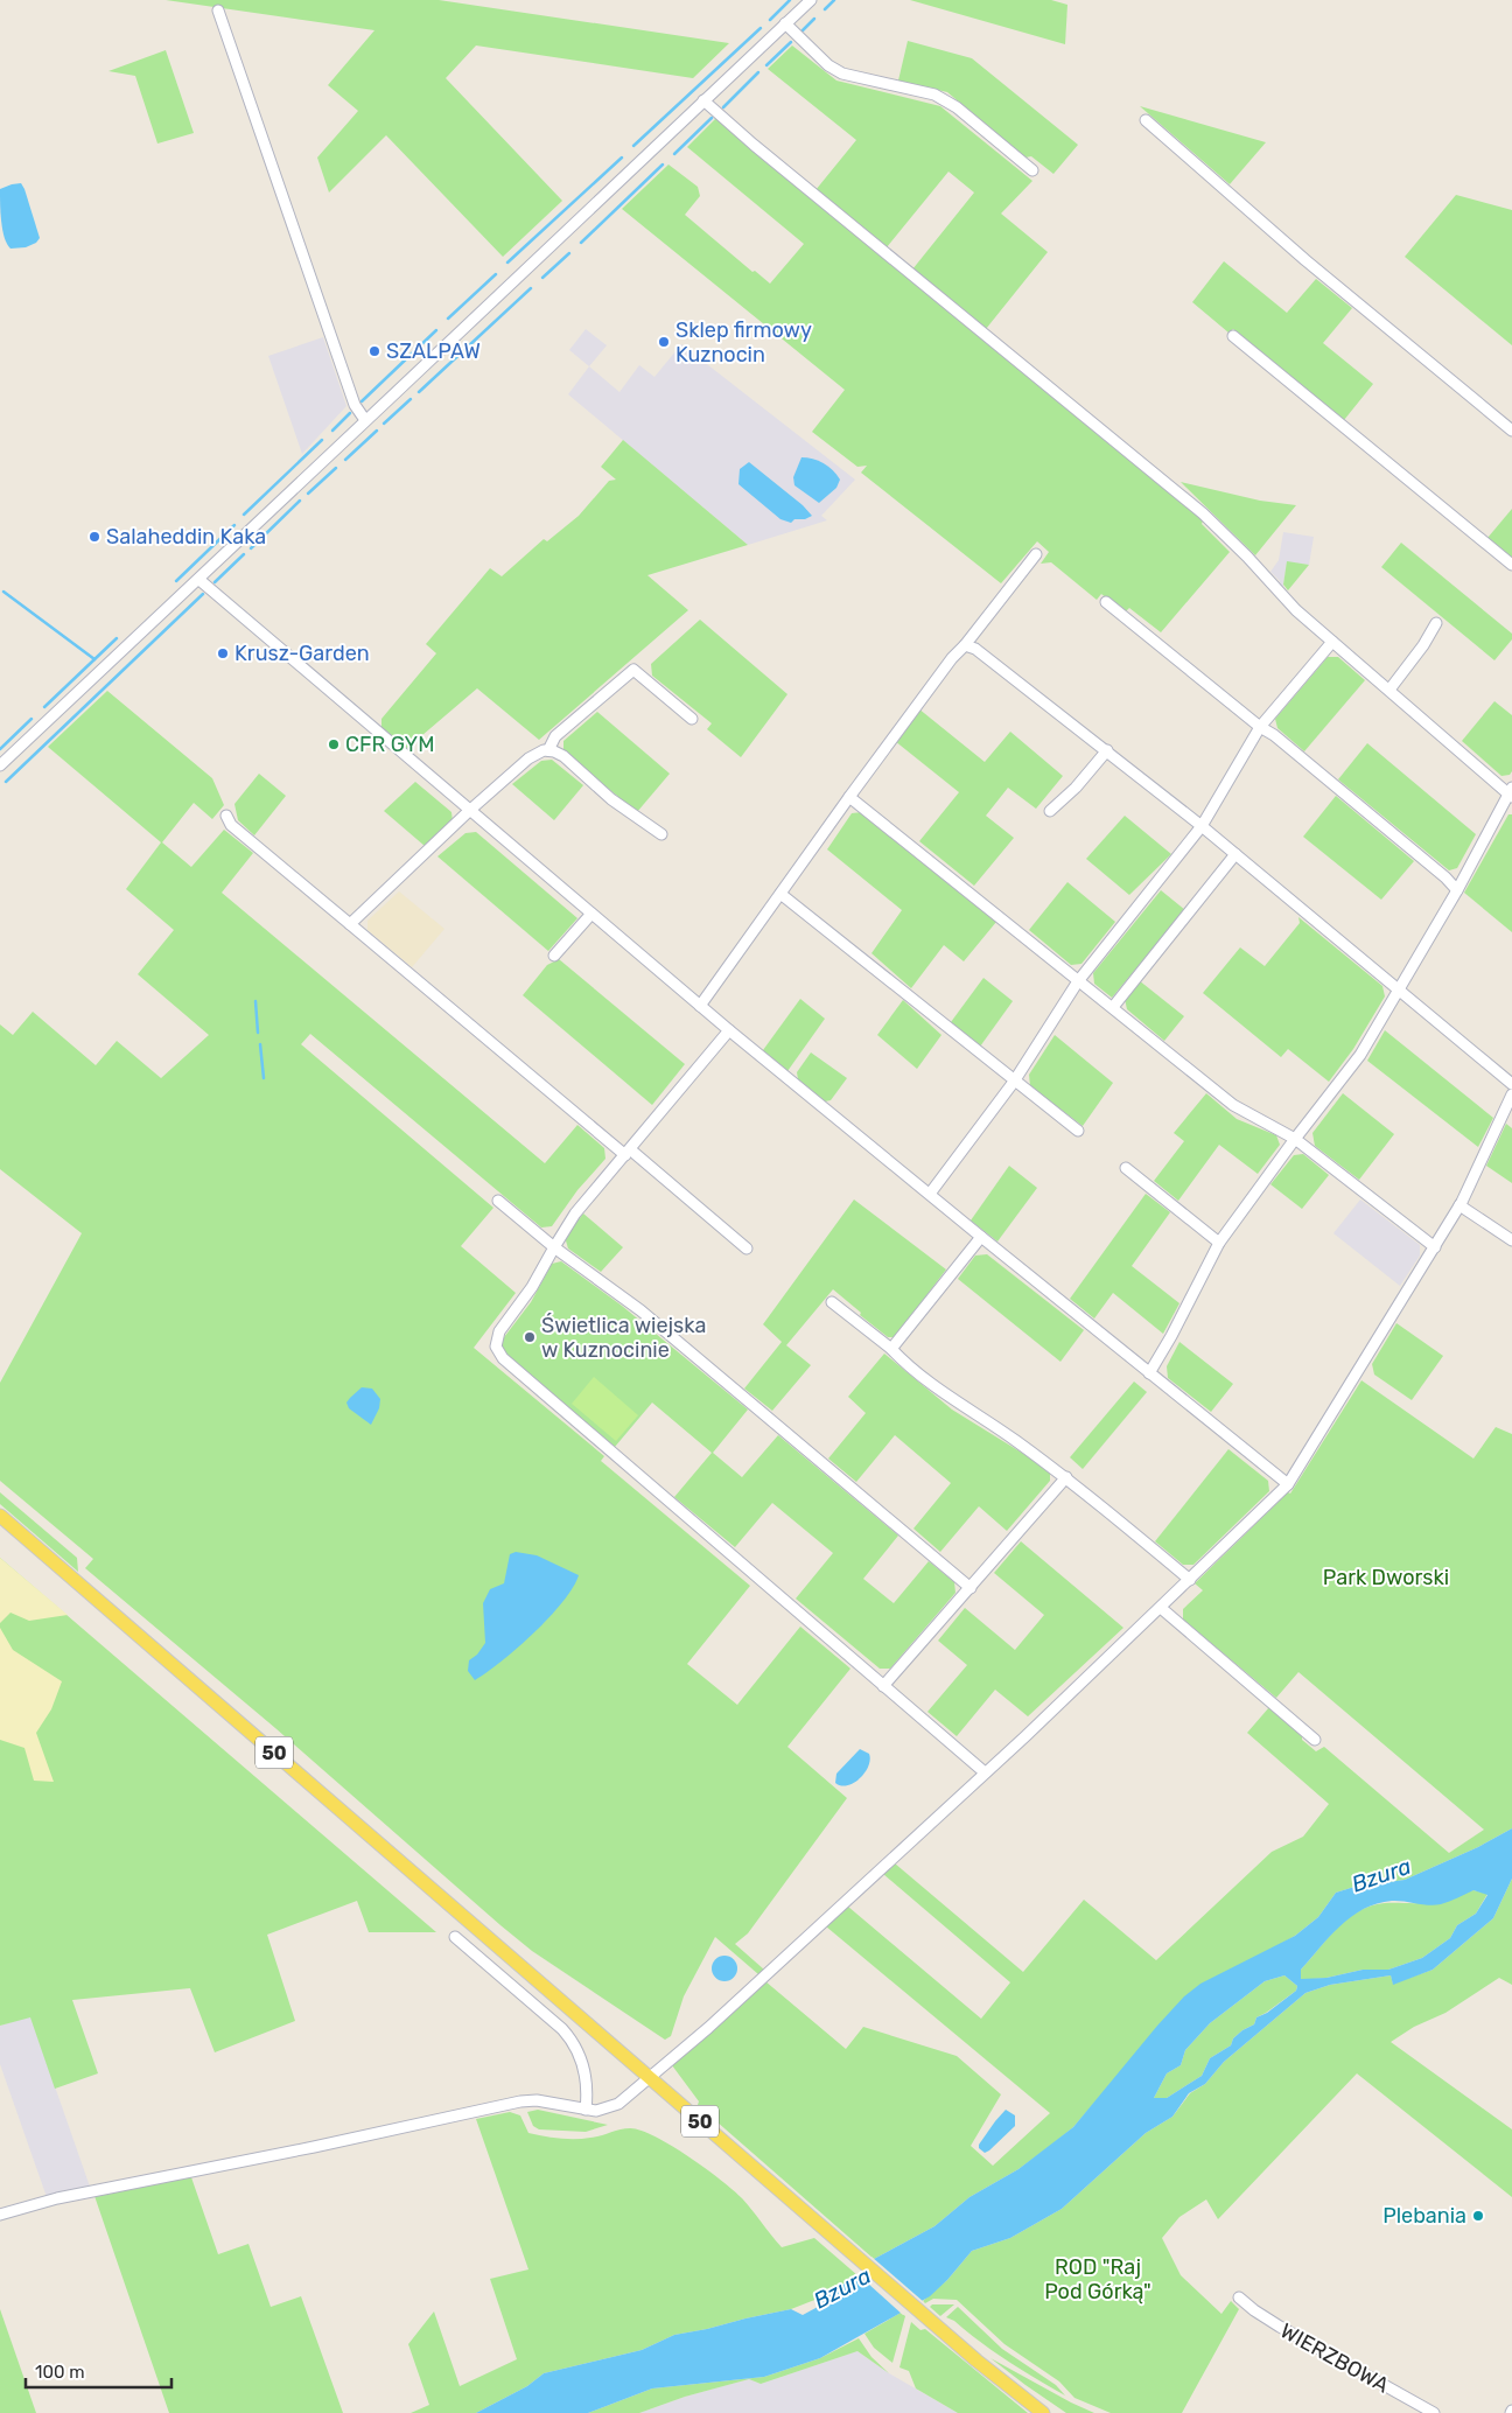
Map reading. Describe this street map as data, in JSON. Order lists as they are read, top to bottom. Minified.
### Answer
{"streets":{"main road":["50"],"street":["WIERZBOWA"]},"water":["Bzura"],"parks":["Park Dworski","ROD \"Raj Pod Górką\""],"places":["Sklep firmowy Kuznocin","SZALPAW","Salaheddin Kaka","Krusz-Garden","CFR GYM","Świetlica wiejska w Kuznocinie","Plebania"],"scale_bar":"100 m"}
